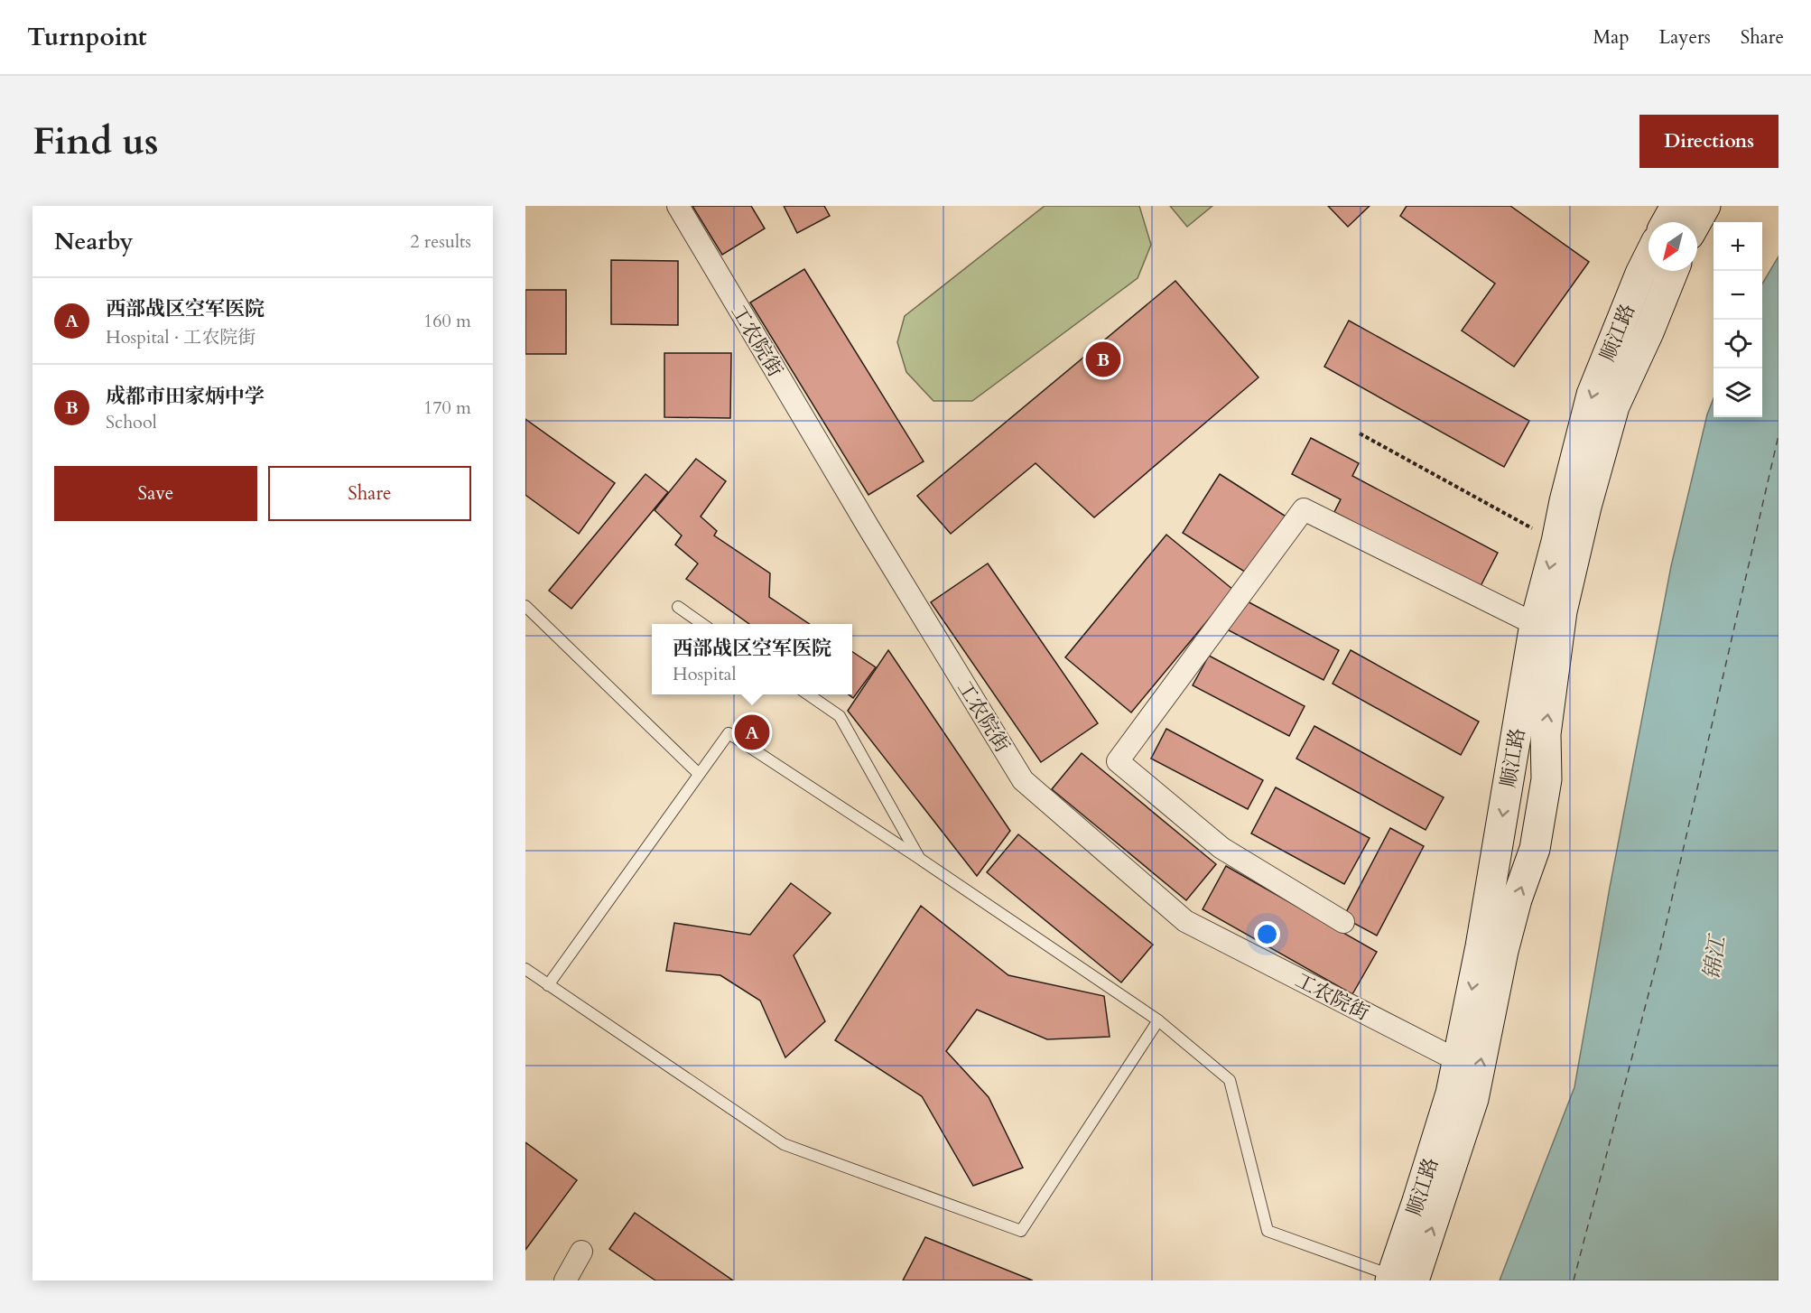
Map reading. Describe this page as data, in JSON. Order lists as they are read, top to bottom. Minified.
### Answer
{"streets":{"main road":["顺江路"],"street":["工农院街"]},"crossings":[["顺江路","工农院街"]],"water":["锦江"],"north":"bottom left","page":{"header":"Turnpoint","nav":["Map","Layers","Share"],"buttons":["Directions",["Save","Share"]],"title":"Find us","heading":["Nearby","2 results"],"map_buttons":["+","−"],"list":[{"mark":"A","name":"西部战区空军医院","note":"Hospital · 工农院街","value":"160 m"},{"mark":"B","name":"成都市田家炳中学","note":"School","value":"170 m"}],"pins":["B","A"],"popup":["西部战区空军医院","Hospital"]}}
